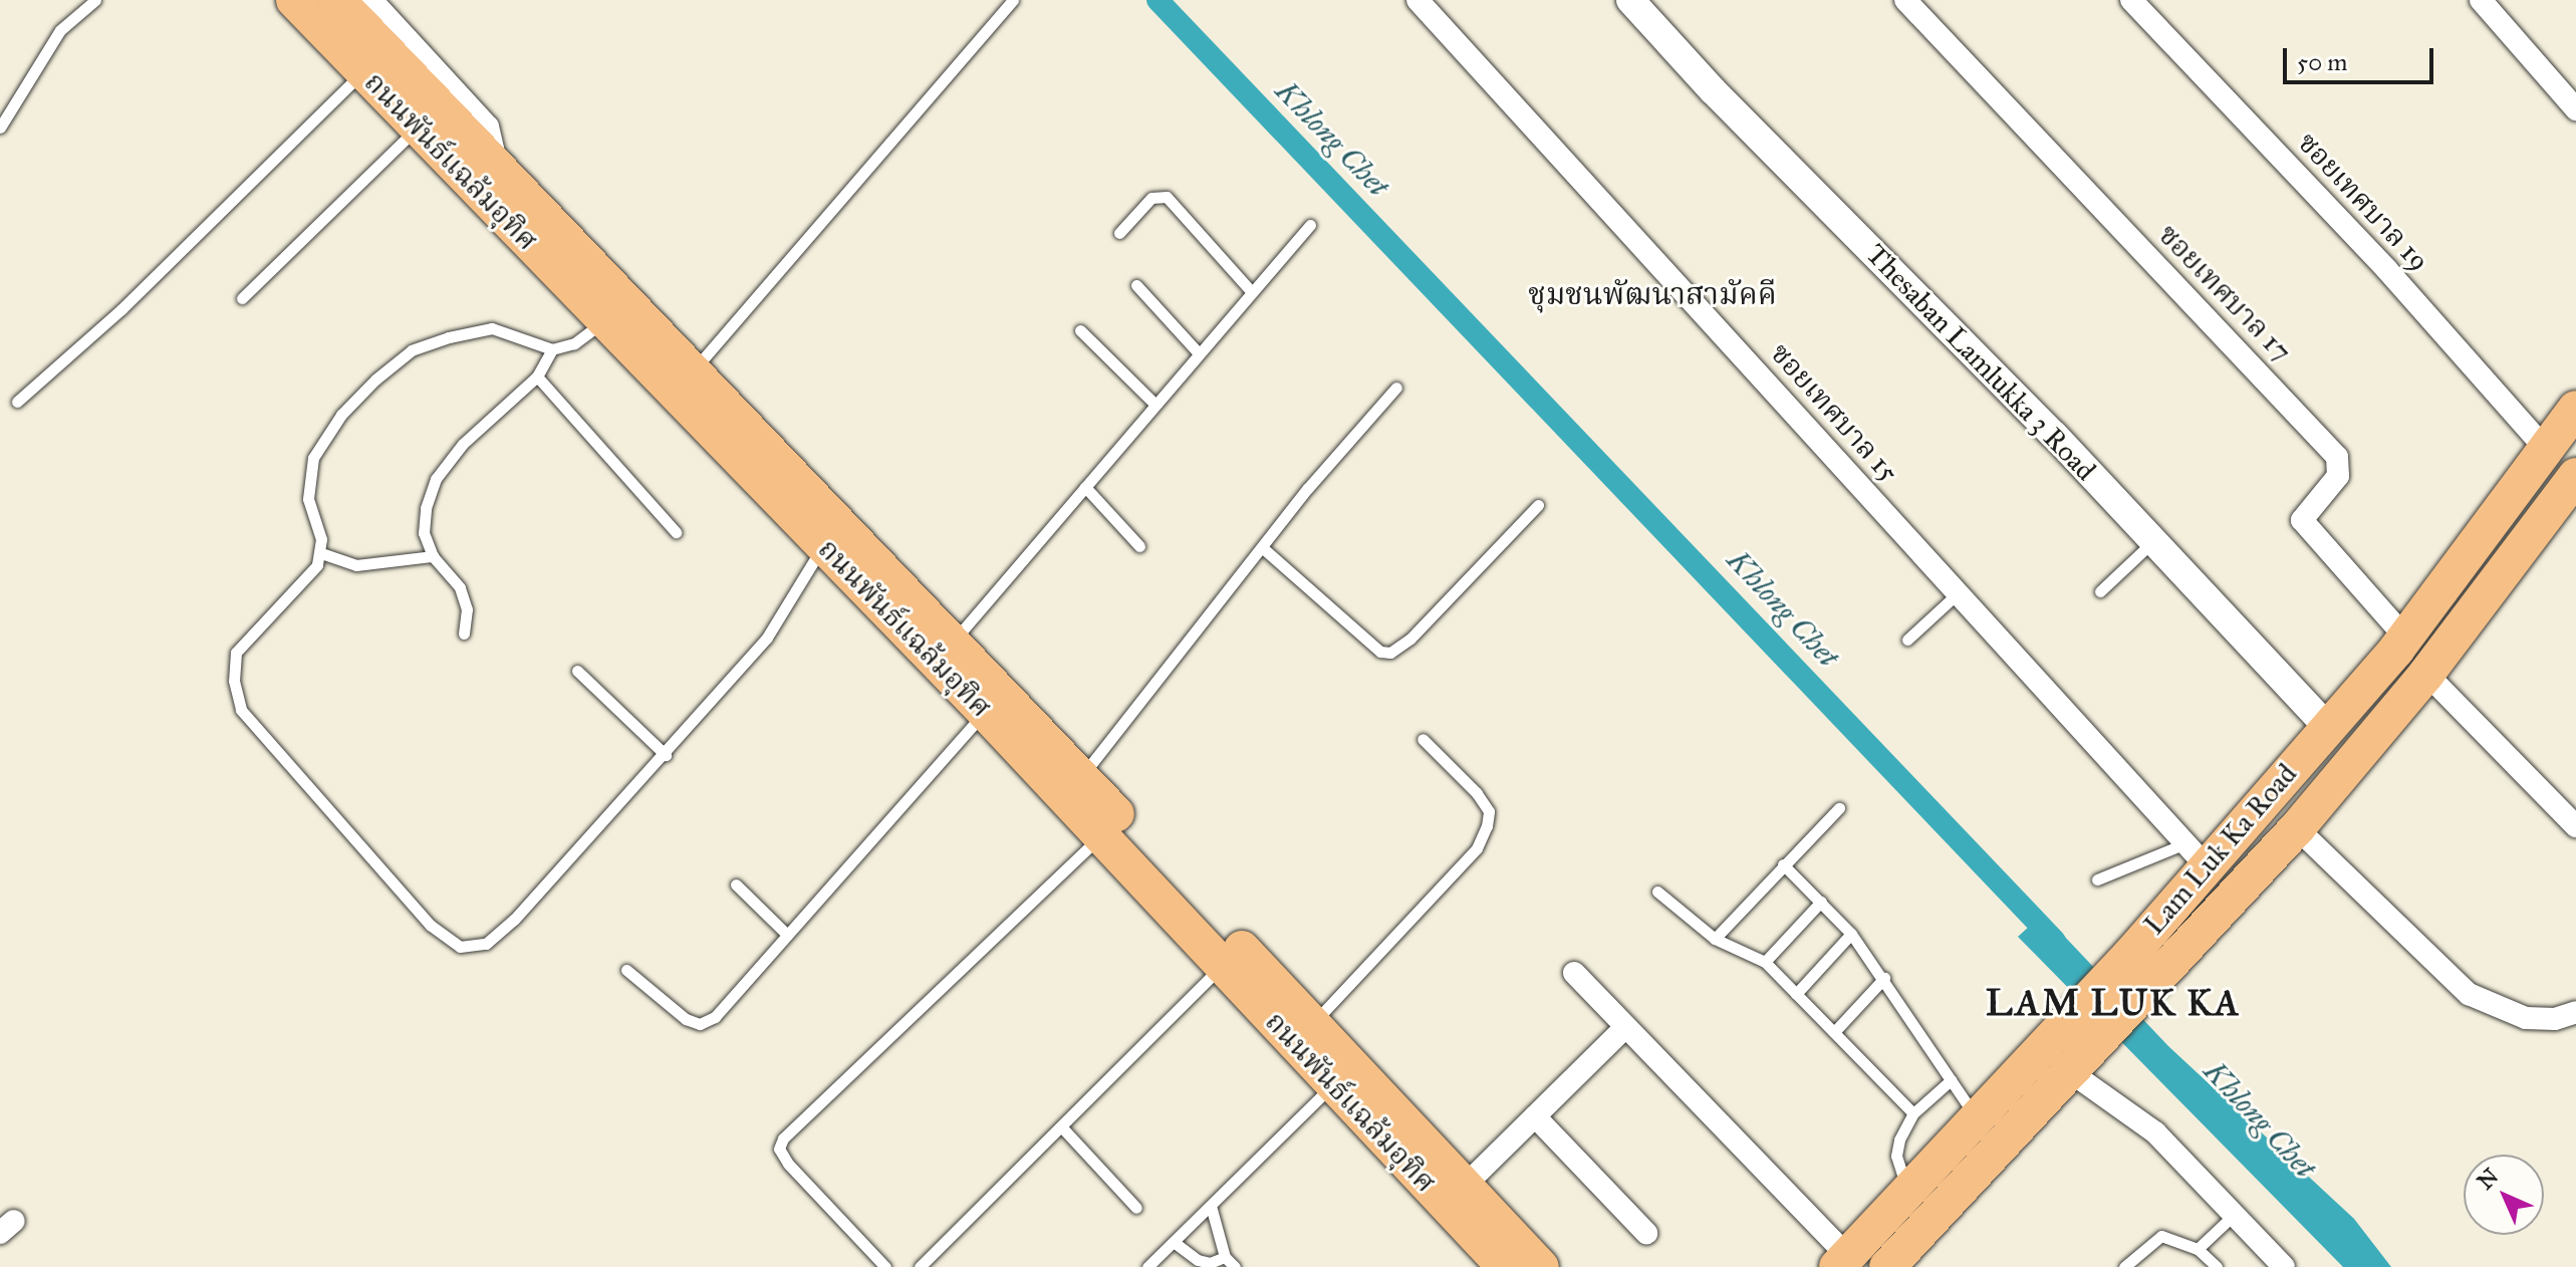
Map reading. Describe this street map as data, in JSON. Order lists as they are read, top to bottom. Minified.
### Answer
{"streets":{"main road":["ถนนพันธ์แฉล้มอุทิศ","Lam Luk Ka Road"],"street":["ซอยเทศบาล 19","ซอยเทศบาล 17","Thesaban Lamlukka 3 Road","ซอยเทศบาล 15"]},"crossings":[["ซอยเทศบาล 19","Lam Luk Ka Road"],["ซอยเทศบาล 17","Lam Luk Ka Road"],["Thesaban Lamlukka 3 Road","Lam Luk Ka Road"],["ซอยเทศบาล 15","Lam Luk Ka Road"]],"districts":["ชุมชนพัฒนาสามัคคี","LAM LUK KA"],"water":["Khlong Chet"],"scale_bar":"50 m","north":"top left"}
